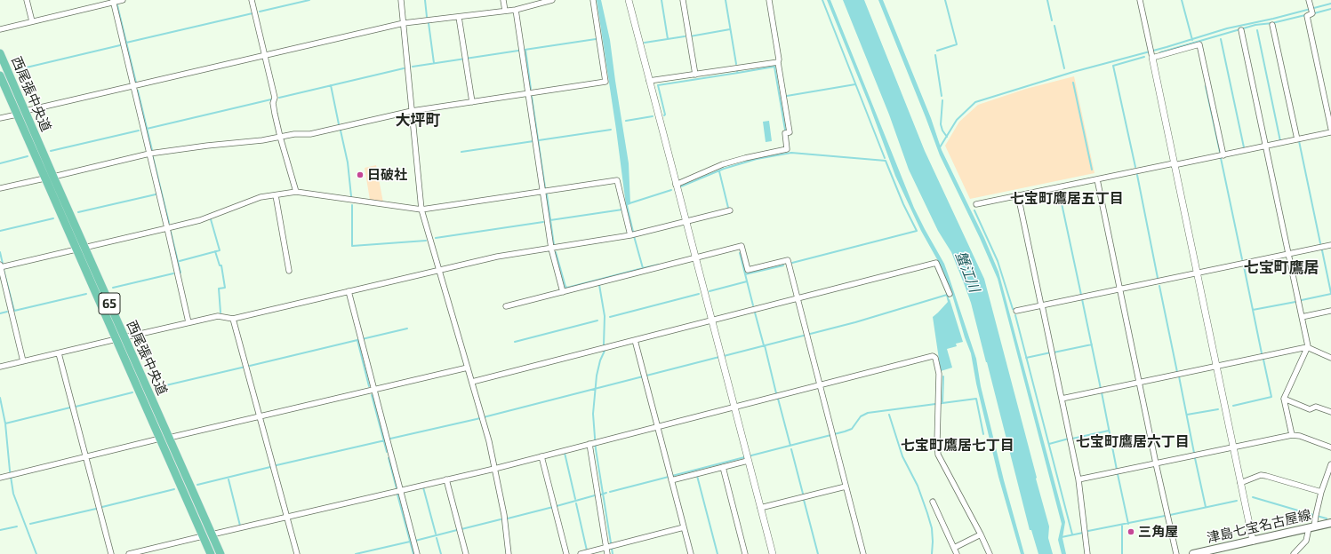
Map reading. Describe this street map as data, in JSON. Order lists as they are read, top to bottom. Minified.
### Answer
{"streets":{"main road":["西尾張中央道","65","津島七宝名古屋線"]},"districts":["大坪町","七宝町鷹居五丁目","七宝町鷹居","七宝町鷹居六丁目","七宝町鷹居七丁目"],"water":["蟹江川"],"places":["日破社","三角屋"]}
